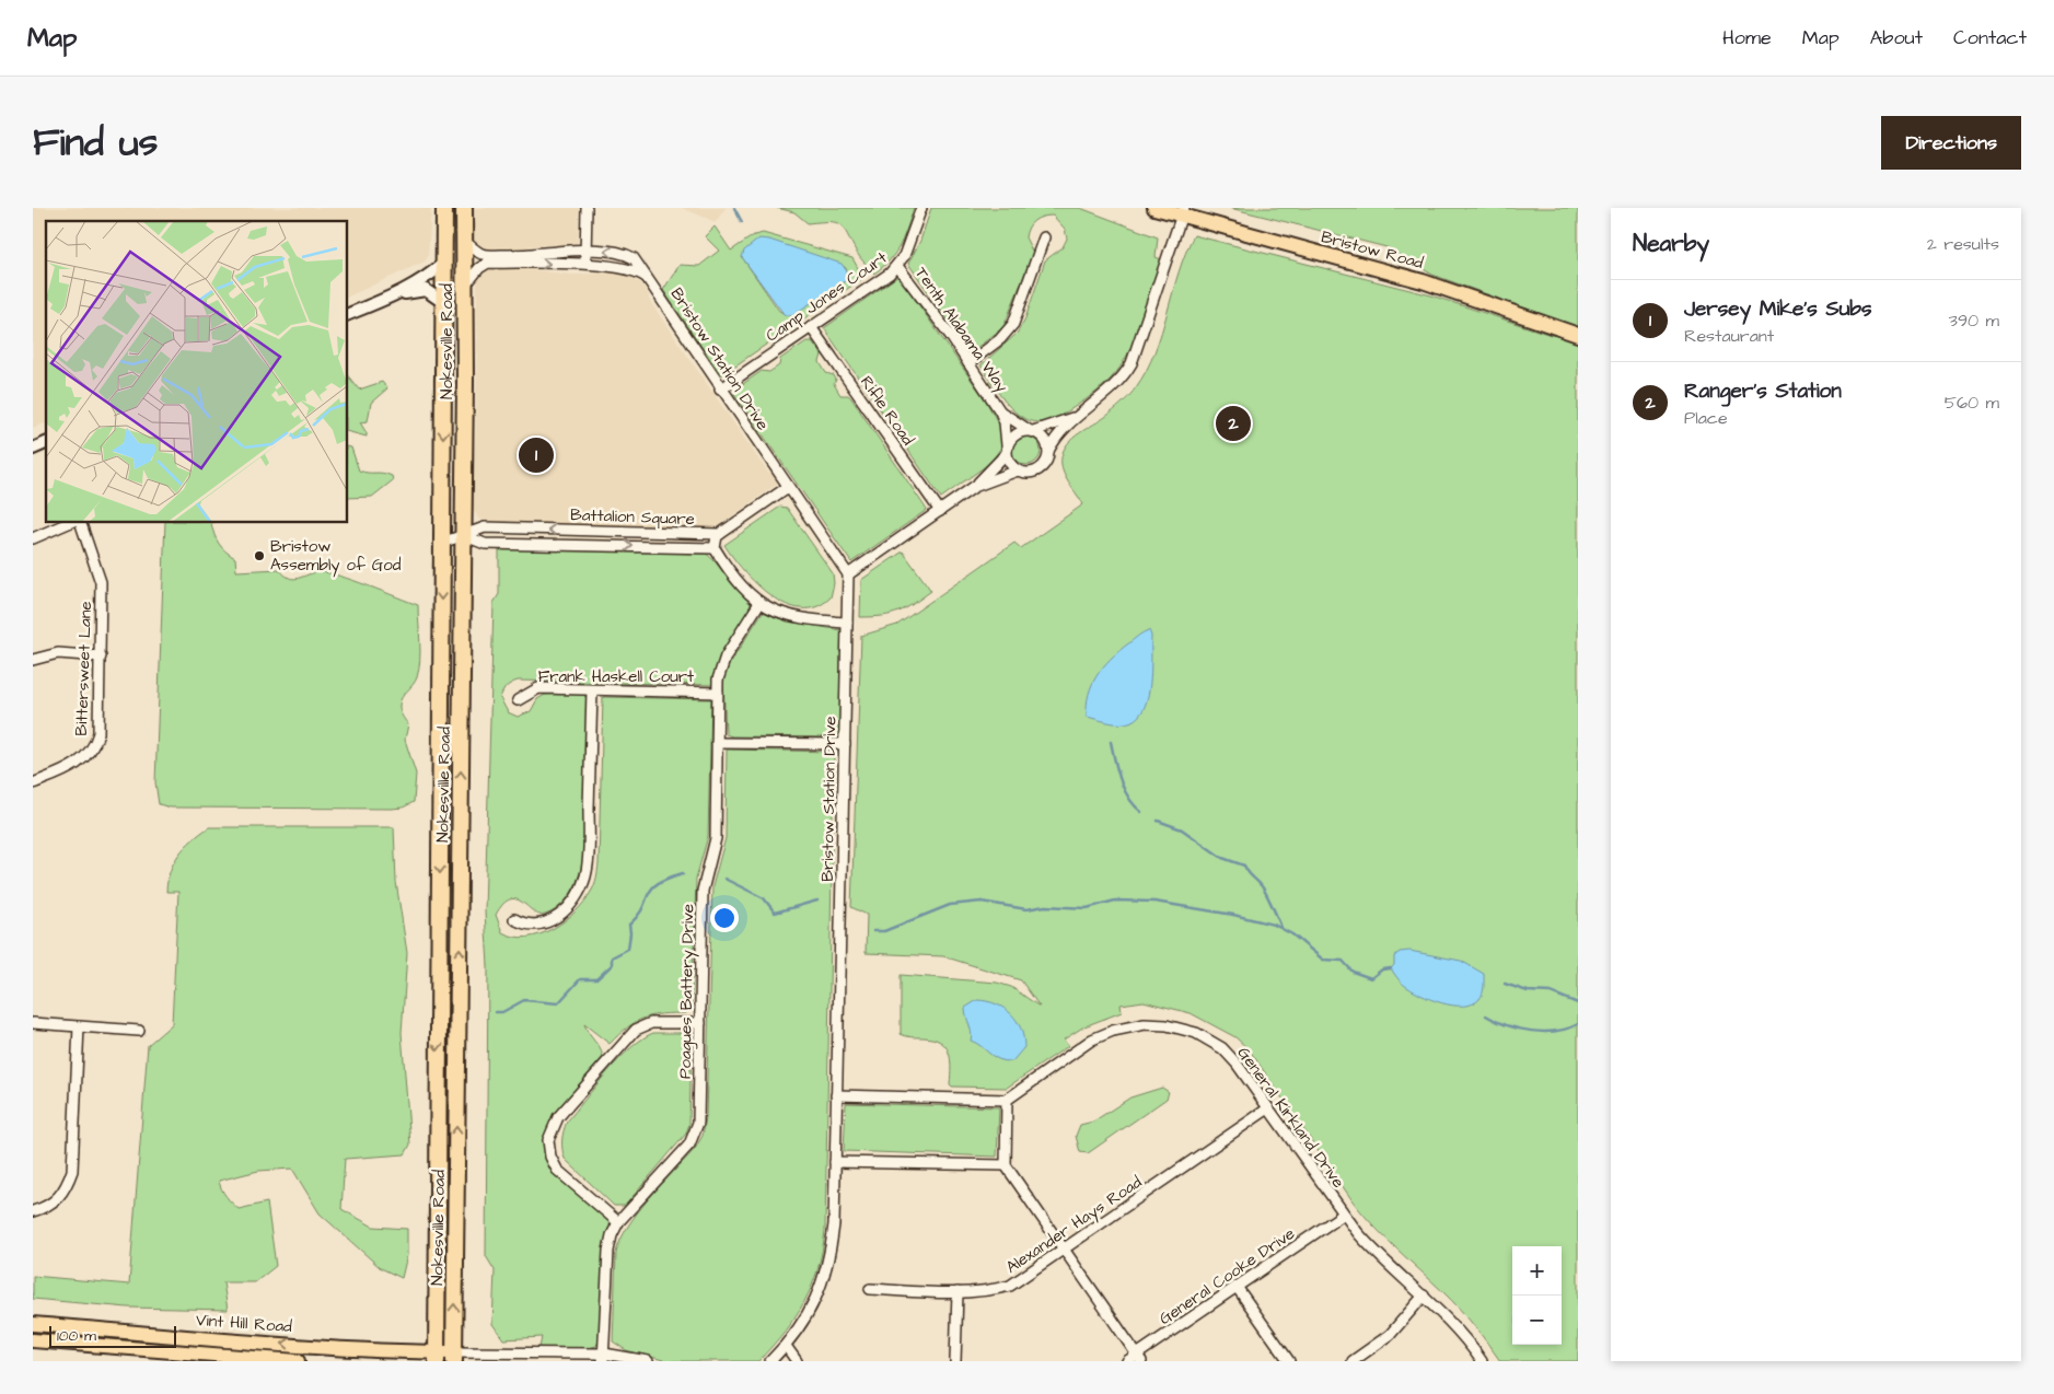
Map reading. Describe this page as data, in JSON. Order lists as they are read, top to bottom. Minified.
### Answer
{"streets":{"highway":["Nokesville Road"],"main road":["Bristow Road","Vint Hill Road"],"street":["Camp Jones Court","Tenth Alabama Way","Bristow Station Drive","Rifle Road","Battalion Square","Bittersweet Lane","Frank Haskell Court","Poagues Battery Drive","General Kirkland Drive","Alexander Hays Road","General Cooke Drive"]},"crossings":[["Camp Jones Court","Tenth Alabama Way"],["Camp Jones Court","Bristow Station Drive"],["Camp Jones Court","Rifle Road"],["Nokesville Road","Bristow Station Drive"],["Nokesville Road","Battalion Square"],["Nokesville Road","Vint Hill Road"],["Frank Haskell Court","Poagues Battery Drive"],["General Kirkland Drive","Alexander Hays Road"],["General Kirkland Drive","General Cooke Drive"]],"places":["Bristow Assembly of God"],"scale_bar":"100 m","page":{"header":"Map","nav":["Home","Map","About","Contact"],"title":"Find us","buttons":"Directions","heading":["Nearby","2 results"],"list":[{"mark":"1","name":"Jersey Mike's Subs","note":"Restaurant","value":"390 m"},{"mark":"2","name":"Ranger's Station","note":"Place","value":"560 m"}],"pins":["2","1"],"map_buttons":["+","−"],"scale":"100 m"}}
